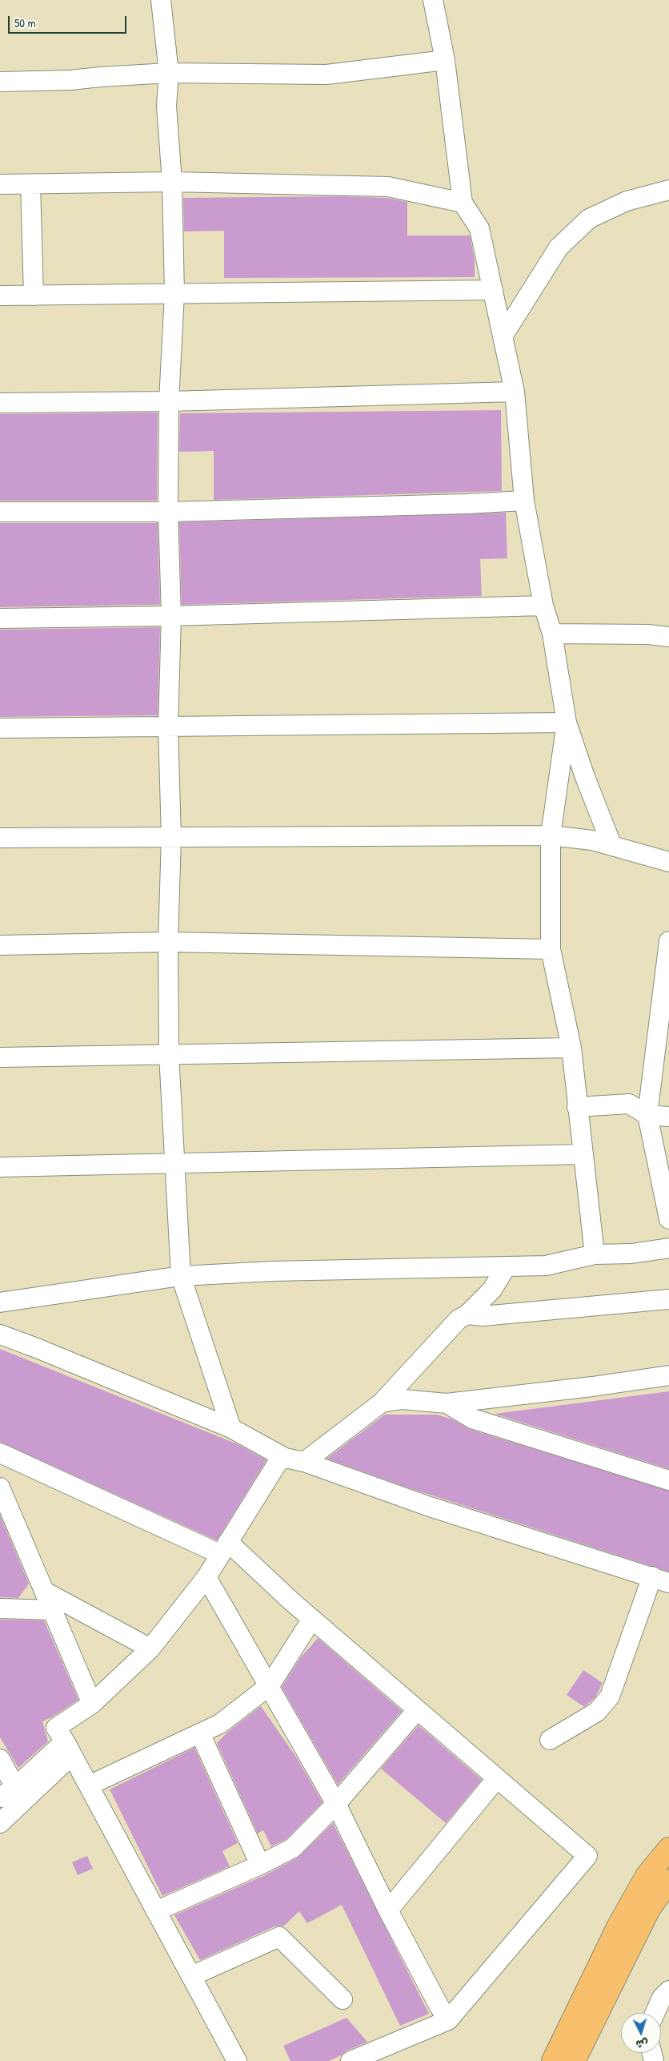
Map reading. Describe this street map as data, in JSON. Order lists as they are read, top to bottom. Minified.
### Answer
{"scale_bar":"50 m","north":"bottom"}
